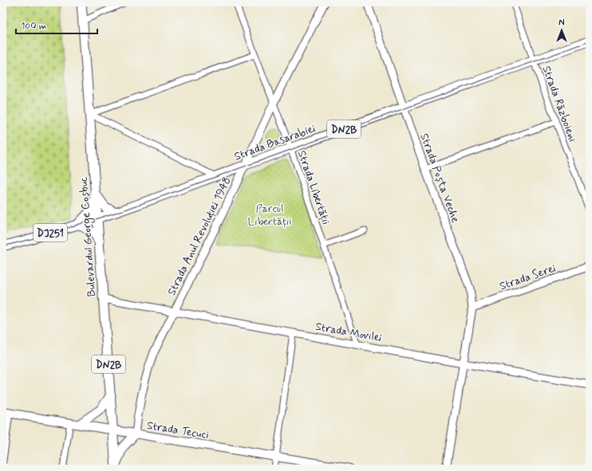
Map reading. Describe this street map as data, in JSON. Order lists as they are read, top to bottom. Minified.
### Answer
{"streets":{"main road":["DN2B","Strada Basarabiei","DJ251","Bulevardul George Coșbuc","Strada Tecuci"],"street":["Strada Războieni","Strada Poșta Veche","Strada Libertății","Strada Anul Revoluției 1948","Strada Serei","Strada Movilei"]},"crossings":[["Strada Războieni","Strada Basarabiei"],["Strada Basarabiei","Strada Poșta Veche"],["Strada Basarabiei","Strada Libertății"],["Strada Basarabiei","Strada Anul Revoluției 1948"],["Strada Basarabiei","Bulevardul George Coșbuc"],["Strada Poșta Veche","Strada Serei"],["Strada Poșta Veche","Strada Movilei"],["Strada Libertății","Strada Anul Revoluției 1948"],["Strada Libertății","Strada Movilei"],["Strada Anul Revoluției 1948","Strada Movilei"],["Strada Anul Revoluției 1948","Strada Tecuci"],["Bulevardul George Coșbuc","Strada Movilei"],["Bulevardul George Coșbuc","Strada Tecuci"]],"parks":["Parcul Libertății"],"scale_bar":"100 m","north":"top"}
